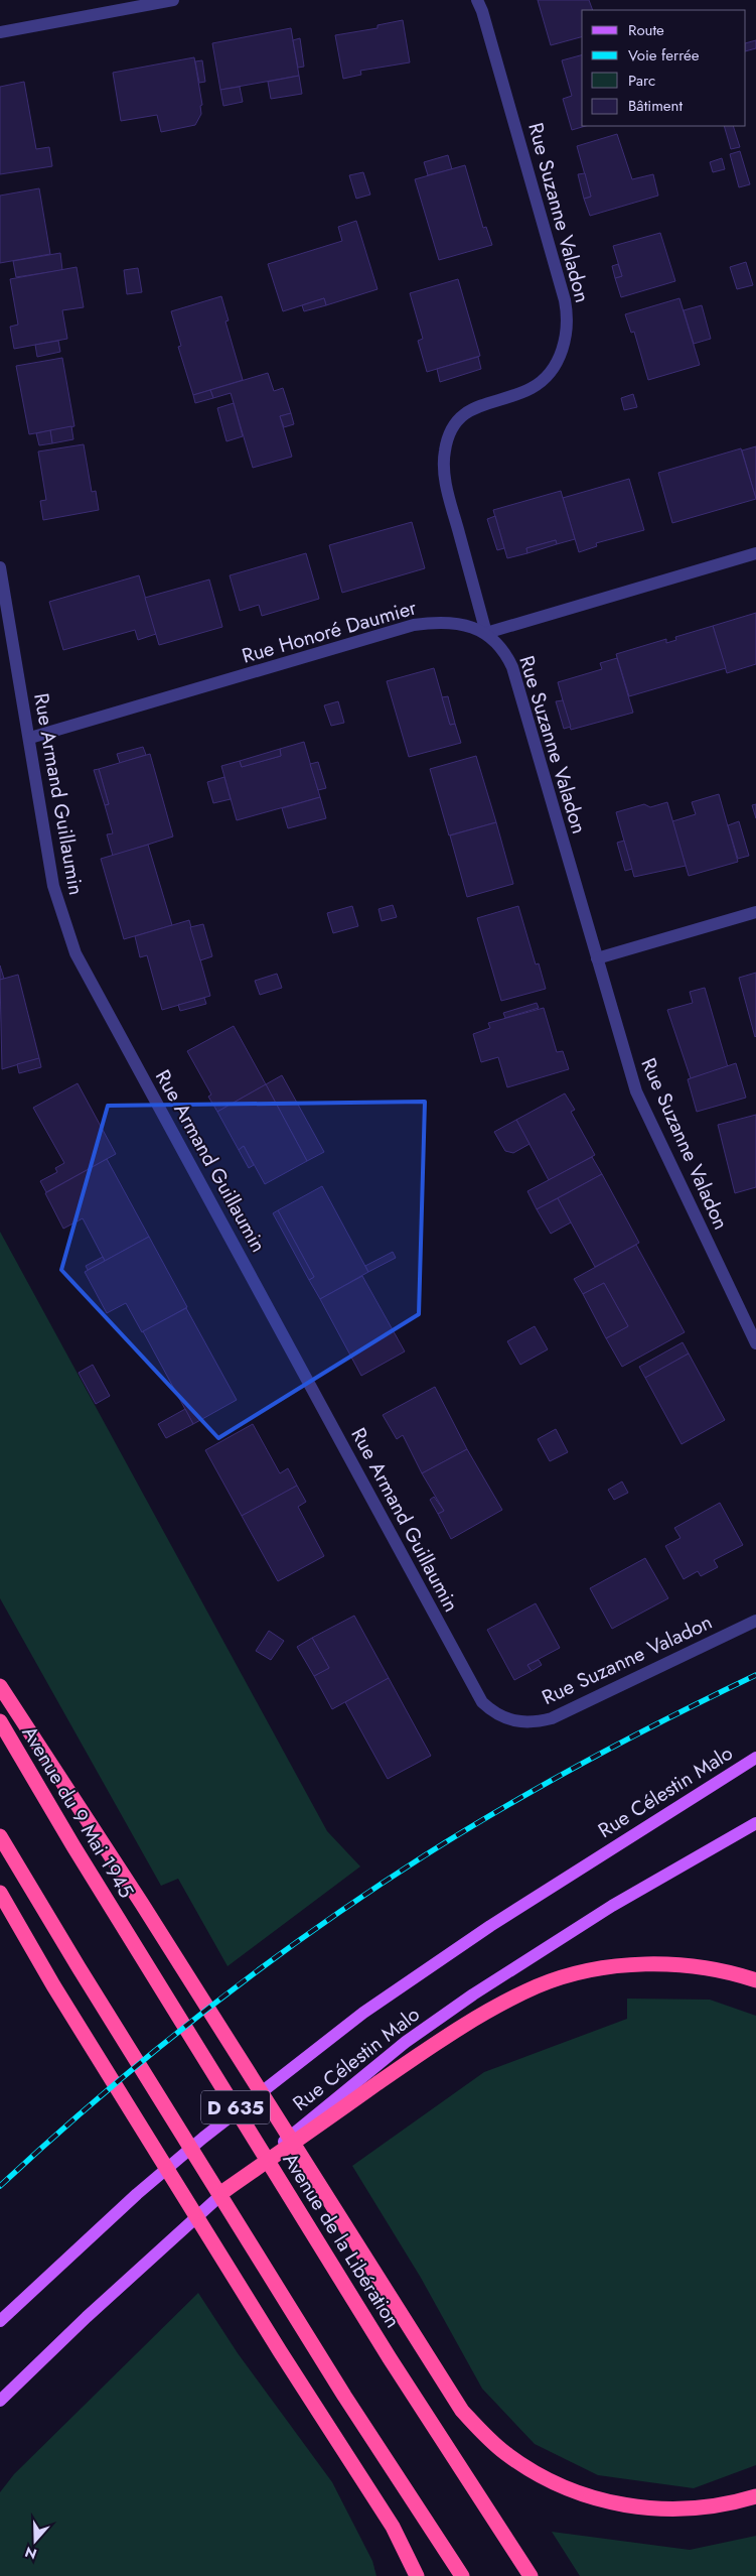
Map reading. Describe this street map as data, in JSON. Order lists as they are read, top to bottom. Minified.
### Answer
{"streets":{"highway":["Avenue du 9 Mai 1945","D 635","Avenue de la Libération"],"main road":["Rue Célestin Malo"],"street":["Rue Suzanne Valadon","Rue Honoré Daumier","Rue Armand Guillaumin"]},"crossings":[["Rue Suzanne Valadon","Rue Honoré Daumier"],["Rue Suzanne Valadon","Rue Armand Guillaumin"],["Rue Honoré Daumier","Rue Armand Guillaumin"],["Avenue du 9 Mai 1945","Avenue de la Libération"]],"legend":["Route","Voie ferrée","Parc","Bâtiment"],"north":"bottom"}
